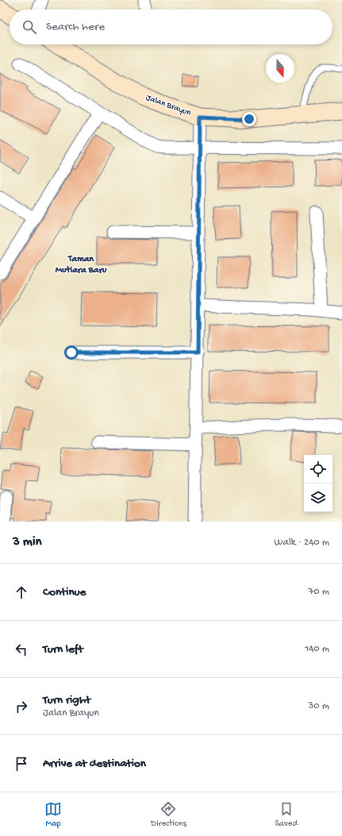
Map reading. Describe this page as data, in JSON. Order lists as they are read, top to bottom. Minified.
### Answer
{"streets":{"main road":["Jalan Brayun"]},"districts":["Taman Mutiara Baru"],"north":"bottom","page":{"search":"Search here","heading":["3 min","Walk · 240 m"],"list":[["Continue","70 m"],["Turn left","140 m"],["Turn right","Jalan Brayun","30 m"],"Arrive at destination"],"nav":["Map","Directions","Saved"]}}
